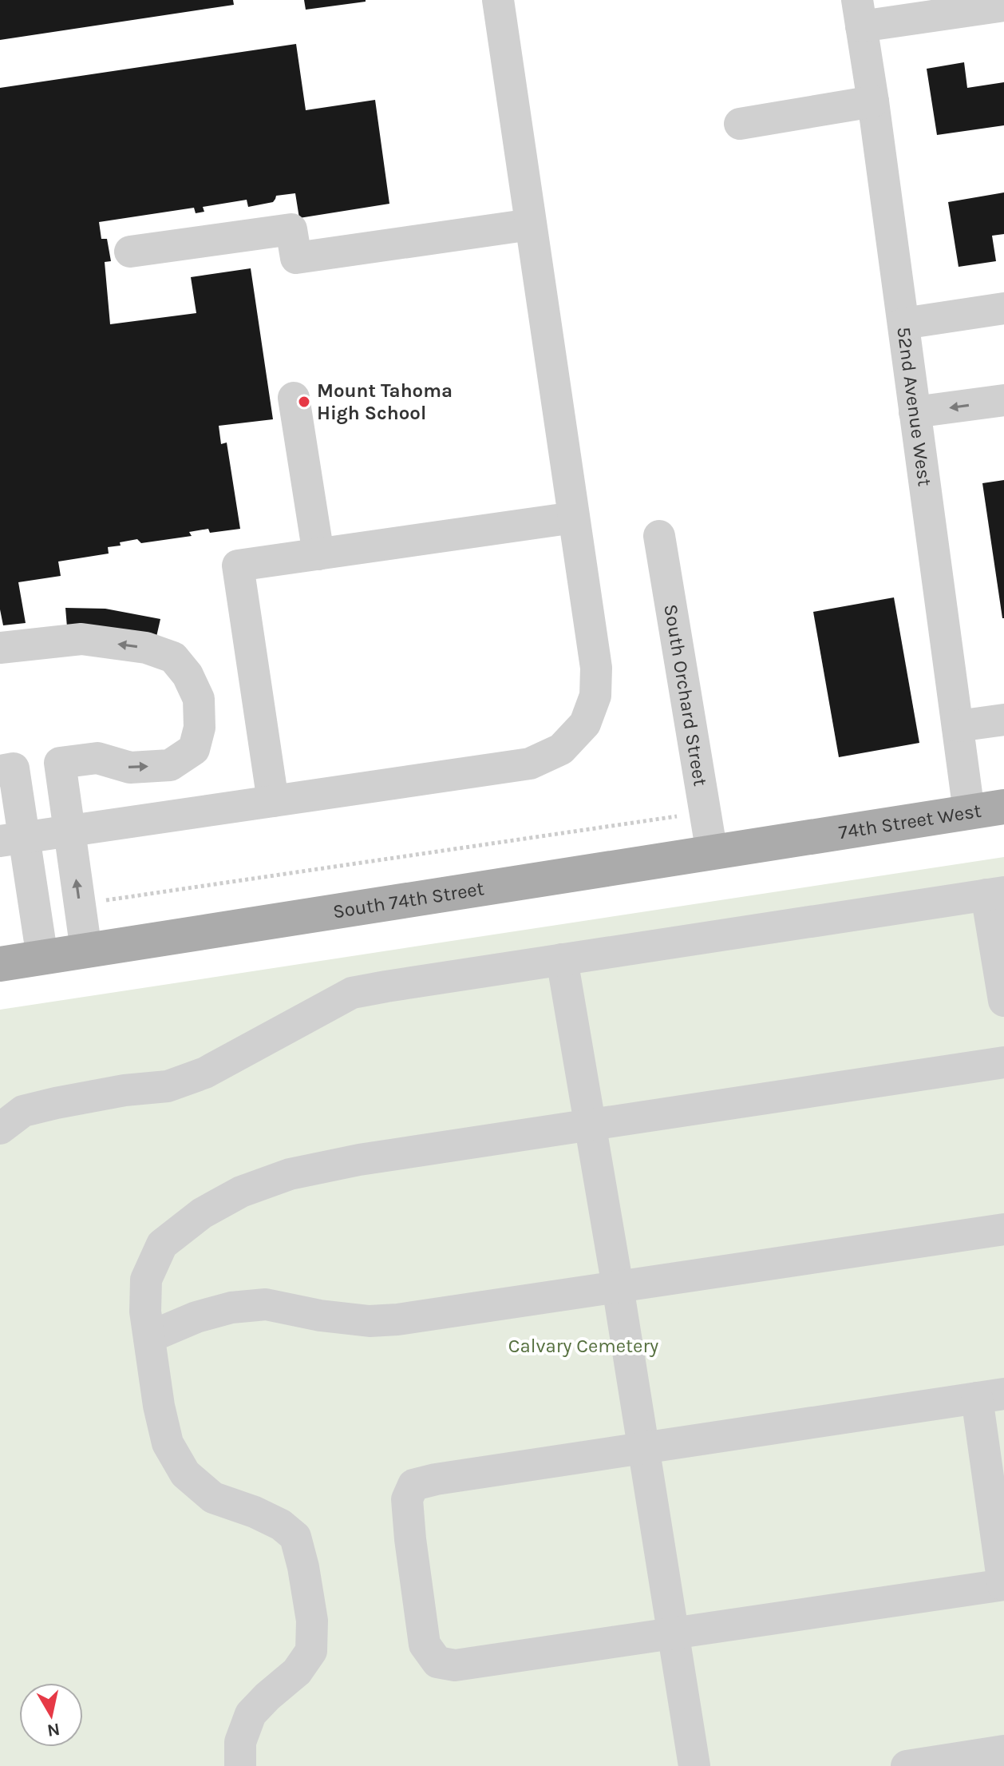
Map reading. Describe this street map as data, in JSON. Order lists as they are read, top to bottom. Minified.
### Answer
{"streets":{"main road":["74th Street West","South 74th Street"],"street":["52nd Avenue West","South Orchard Street"]},"crossings":[["52nd Avenue West","74th Street West"],["South Orchard Street","South 74th Street"],["74th Street West","South 74th Street"]],"parks":["Calvary Cemetery"],"places":["Mount Tahoma High School"],"north":"bottom"}
